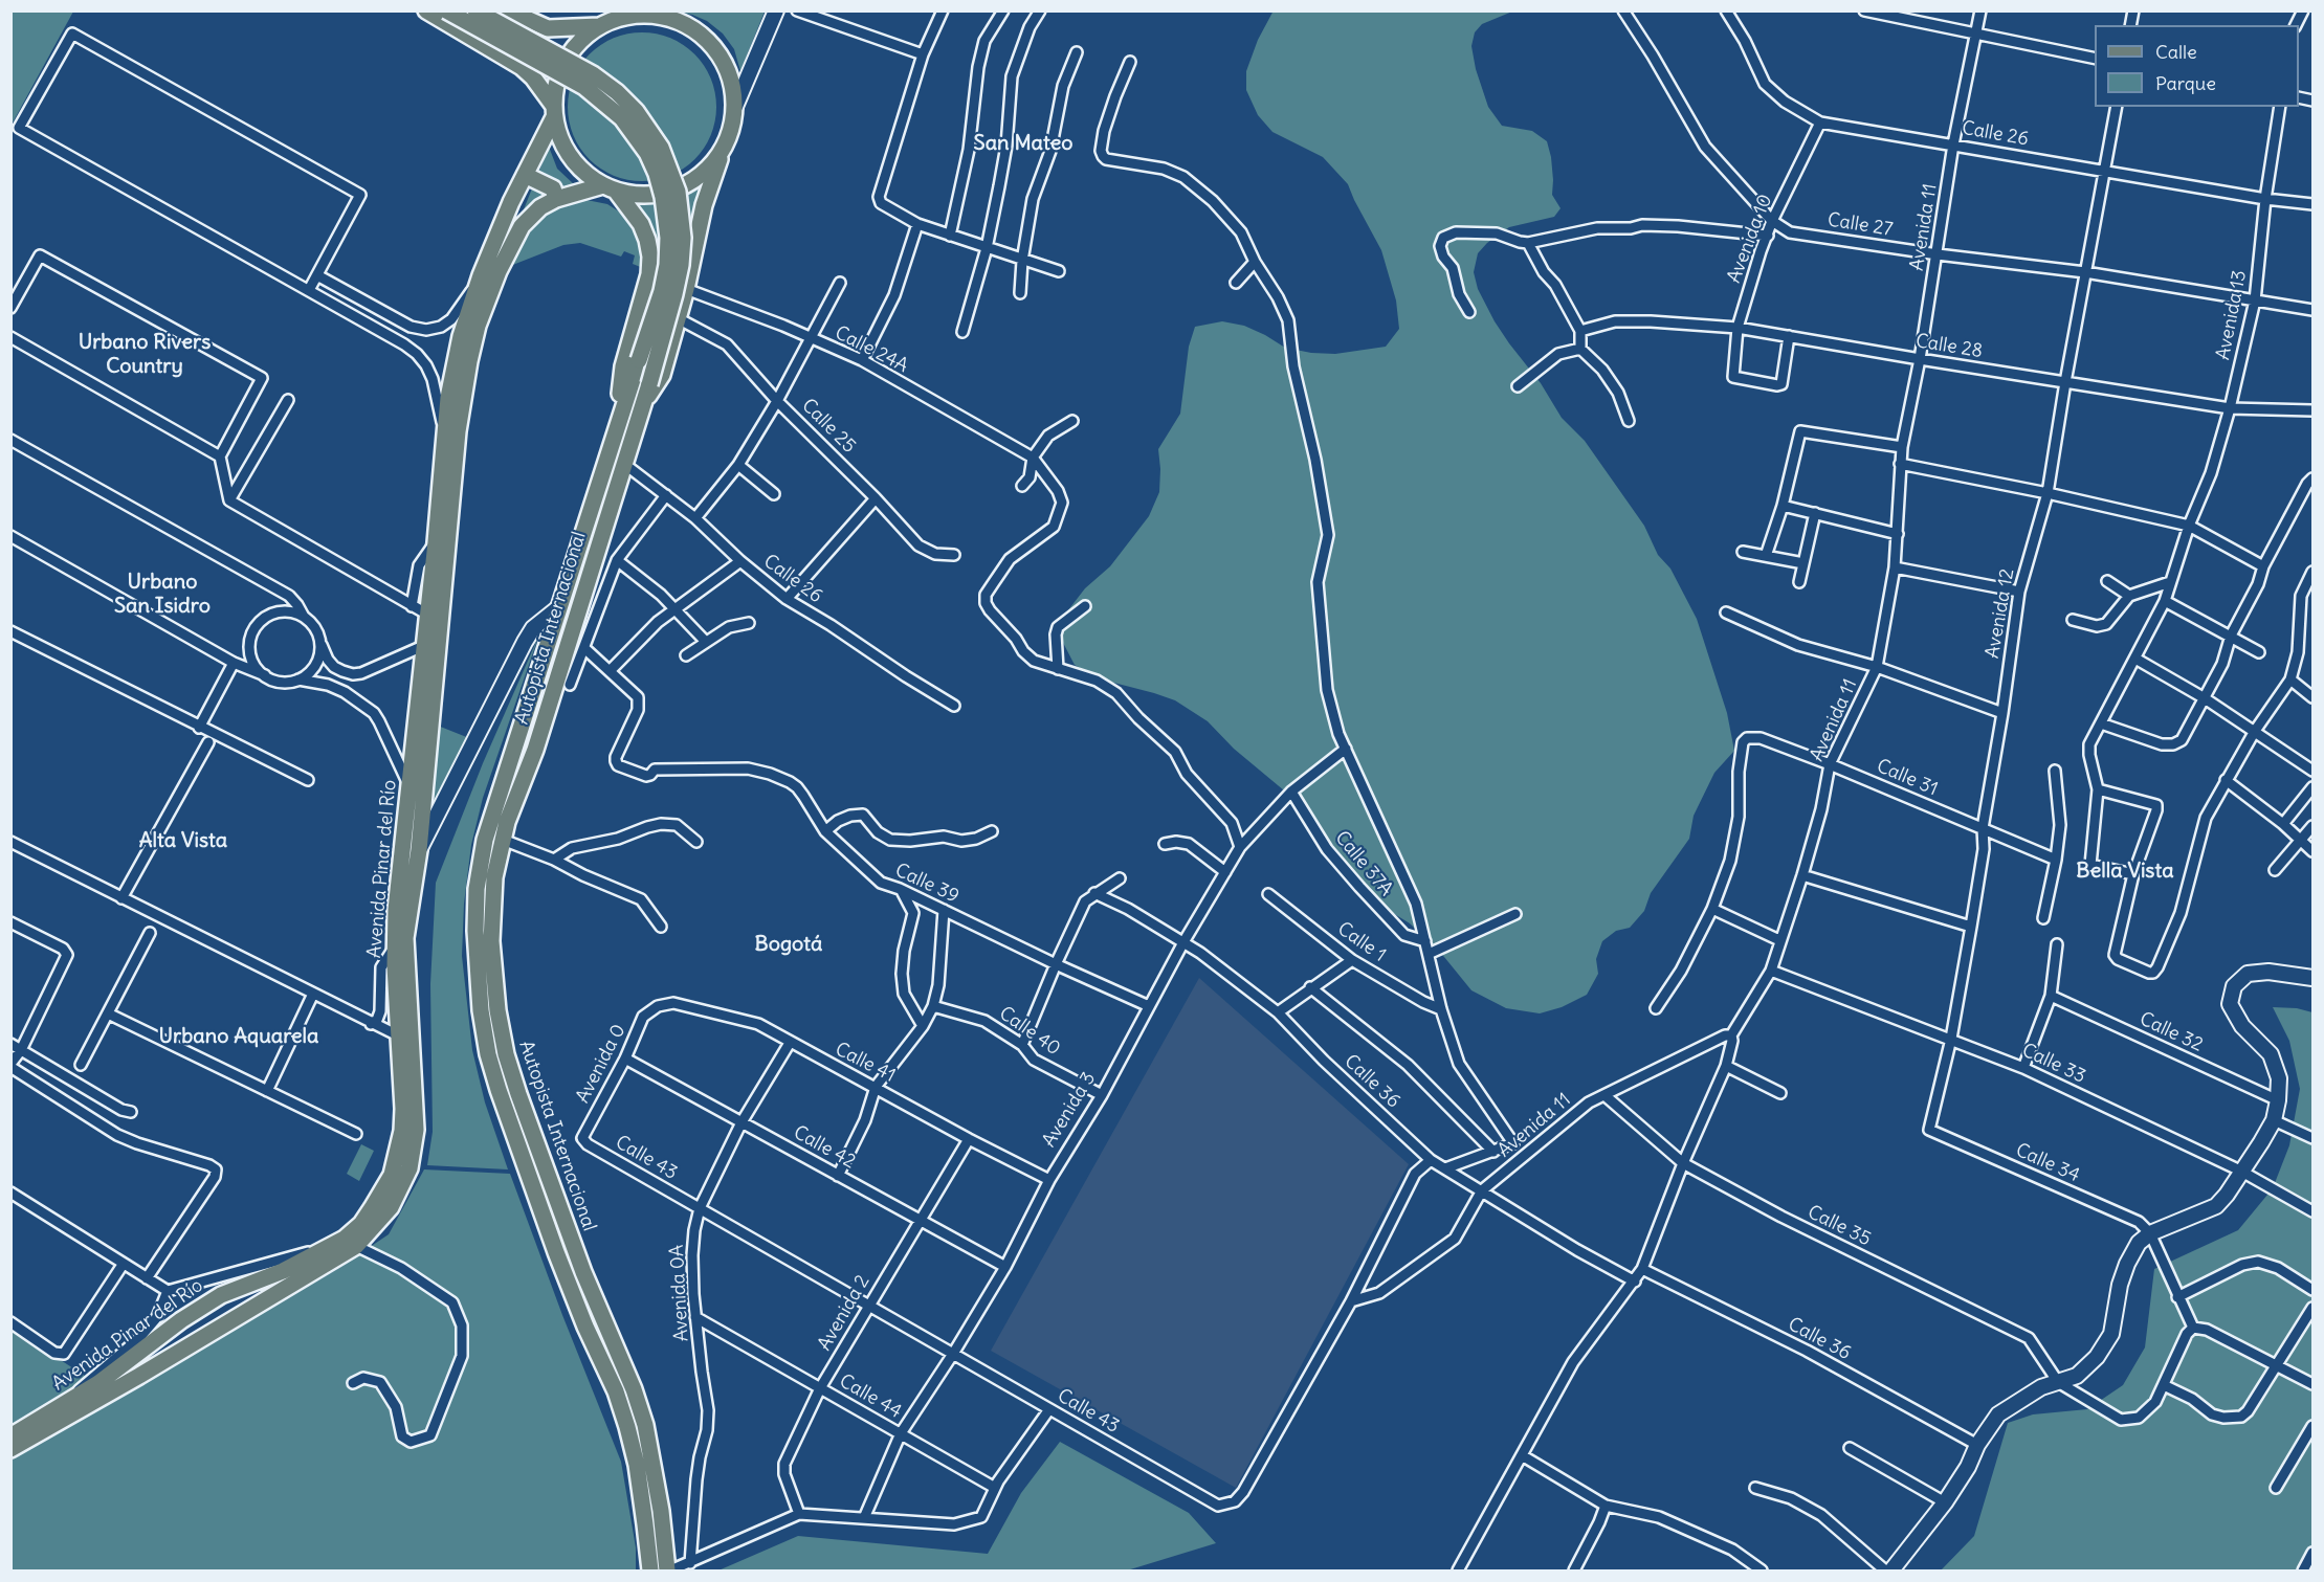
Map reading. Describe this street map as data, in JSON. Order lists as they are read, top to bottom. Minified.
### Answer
{"streets":{"main road":["Autopista Internacional","Avenida Pinar del Río"],"street":["Calle 26","Calle 27","Avenida 11","Avenida 10","Avenida 13","Calle 28","Calle 24A","Calle 25","Avenida 12","Calle 31","Calle 37A","Calle 39","Calle 1","Calle 40","Calle 32","Calle 41","Avenida 0","Calle 33","Calle 36","Avenida 3","Calle 42","Calle 43","Calle 34","Calle 35","Avenida 0A","Avenida 2","Calle 44"]},"crossings":[["Calle 26","Avenida 11"],["Calle 26","Avenida 10"],["Calle 26","Avenida 13"],["Calle 26","Avenida 12"],["Calle 26","Autopista Internacional"],["Calle 27","Avenida 11"],["Calle 27","Avenida 10"],["Calle 27","Avenida 13"],["Calle 27","Avenida 12"],["Avenida 11","Calle 28"],["Avenida 11","Calle 31"],["Avenida 11","Calle 33"],["Avenida 11","Calle 36"],["Avenida 11","Calle 43"],["Avenida 11","Calle 35"],["Avenida 10","Calle 28"],["Avenida 13","Calle 28"],["Calle 28","Avenida 12"],["Avenida 12","Calle 31"],["Avenida 12","Calle 33"],["Avenida 12","Calle 34"],["Autopista Internacional","Avenida Pinar del Río"],["Calle 37A","Avenida 3"],["Calle 39","Avenida 3"],["Calle 40","Avenida 3"],["Calle 41","Avenida 0"],["Calle 41","Avenida 3"],["Calle 41","Avenida 0A"],["Calle 41","Avenida 2"],["Avenida 0","Calle 42"],["Avenida 0","Calle 43"],["Calle 36","Avenida 3"],["Calle 36","Calle 43"],["Avenida 3","Calle 42"],["Avenida 3","Calle 43"],["Avenida 3","Calle 44"],["Calle 42","Avenida 0A"],["Calle 42","Avenida 2"],["Calle 43","Avenida 0A"],["Calle 43","Avenida 2"],["Avenida 0A","Calle 44"],["Avenida 2","Calle 44"]],"districts":["San Mateo","Urbano Rivers Country","Urbano San Isidro","Alta Vista","Bella Vista","Bogotá","Urbano Aquarela"],"legend":["Calle","Parque"]}
